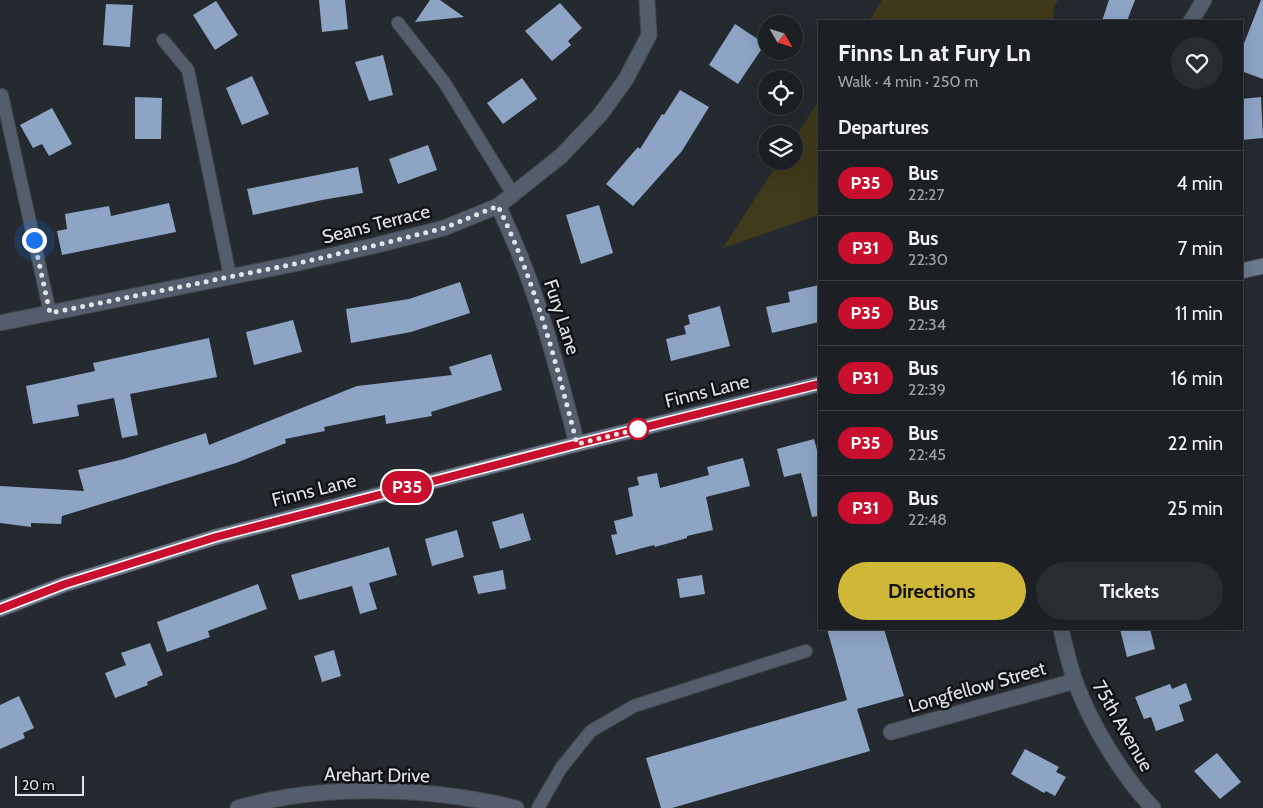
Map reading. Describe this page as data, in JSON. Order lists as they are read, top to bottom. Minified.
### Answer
{"streets":{"street":["Seans Terrace","Fury Lane","Finns Lane","Longfellow Street","75th Avenue","Arehart Drive"]},"crossings":[["Seans Terrace","Fury Lane"],["Fury Lane","Finns Lane"],["Longfellow Street","75th Avenue"]],"lines":["bus line P35"],"scale_bar":"20 m","north":"bottom right","page":{"on_map":"P35","heading":[["Finns Ln at Fury Ln","Walk · 4 min · 250 m"],"Departures"],"list":[{"mark":"P35","name":"Bus","note":"22:27","value":"4 min"},{"mark":"P31","name":"Bus","note":"22:30","value":"7 min"},{"mark":"P35","name":"Bus","note":"22:34","value":"11 min"},{"mark":"P31","name":"Bus","note":"22:39","value":"16 min"},{"mark":"P35","name":"Bus","note":"22:45","value":"22 min"},{"mark":"P31","name":"Bus","note":"22:48","value":"25 min"}],"buttons":["Directions","Tickets"],"scale":"20 m"}}
